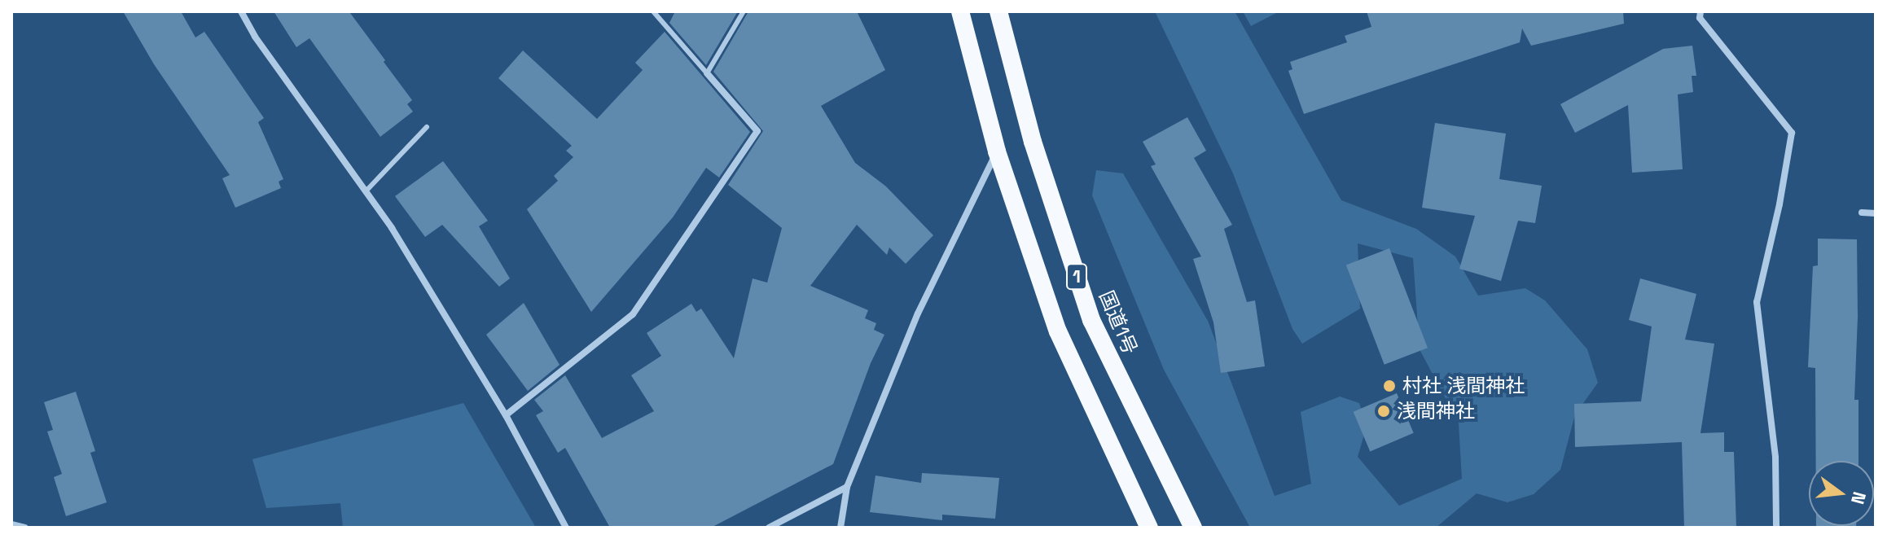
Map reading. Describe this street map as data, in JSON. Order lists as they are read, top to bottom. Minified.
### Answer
{"streets":{"highway":["1","国道1号"]},"places":["村社 浅間神社","浅間神社"],"north":"right"}
